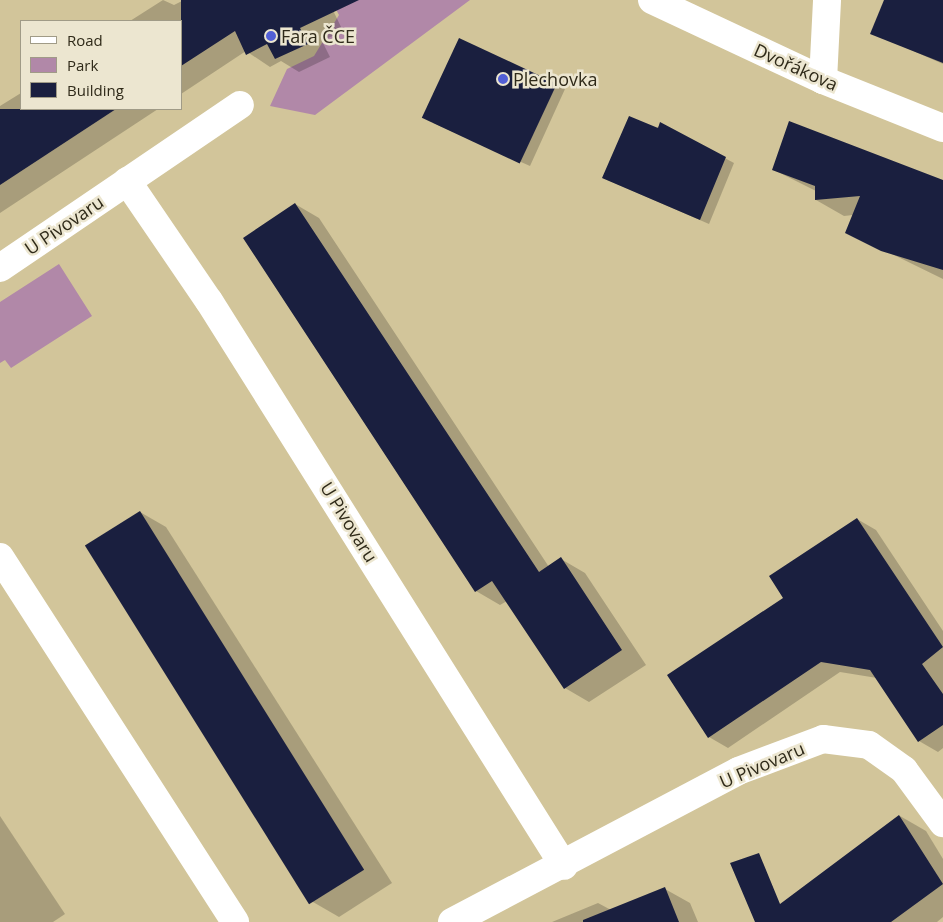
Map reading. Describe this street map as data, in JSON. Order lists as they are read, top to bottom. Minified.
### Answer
{"streets":{"street":["Dvořákova","U Pivovaru"]},"places":["Fara ČCE","Plechovka"],"legend":["Road","Park","Building"]}
